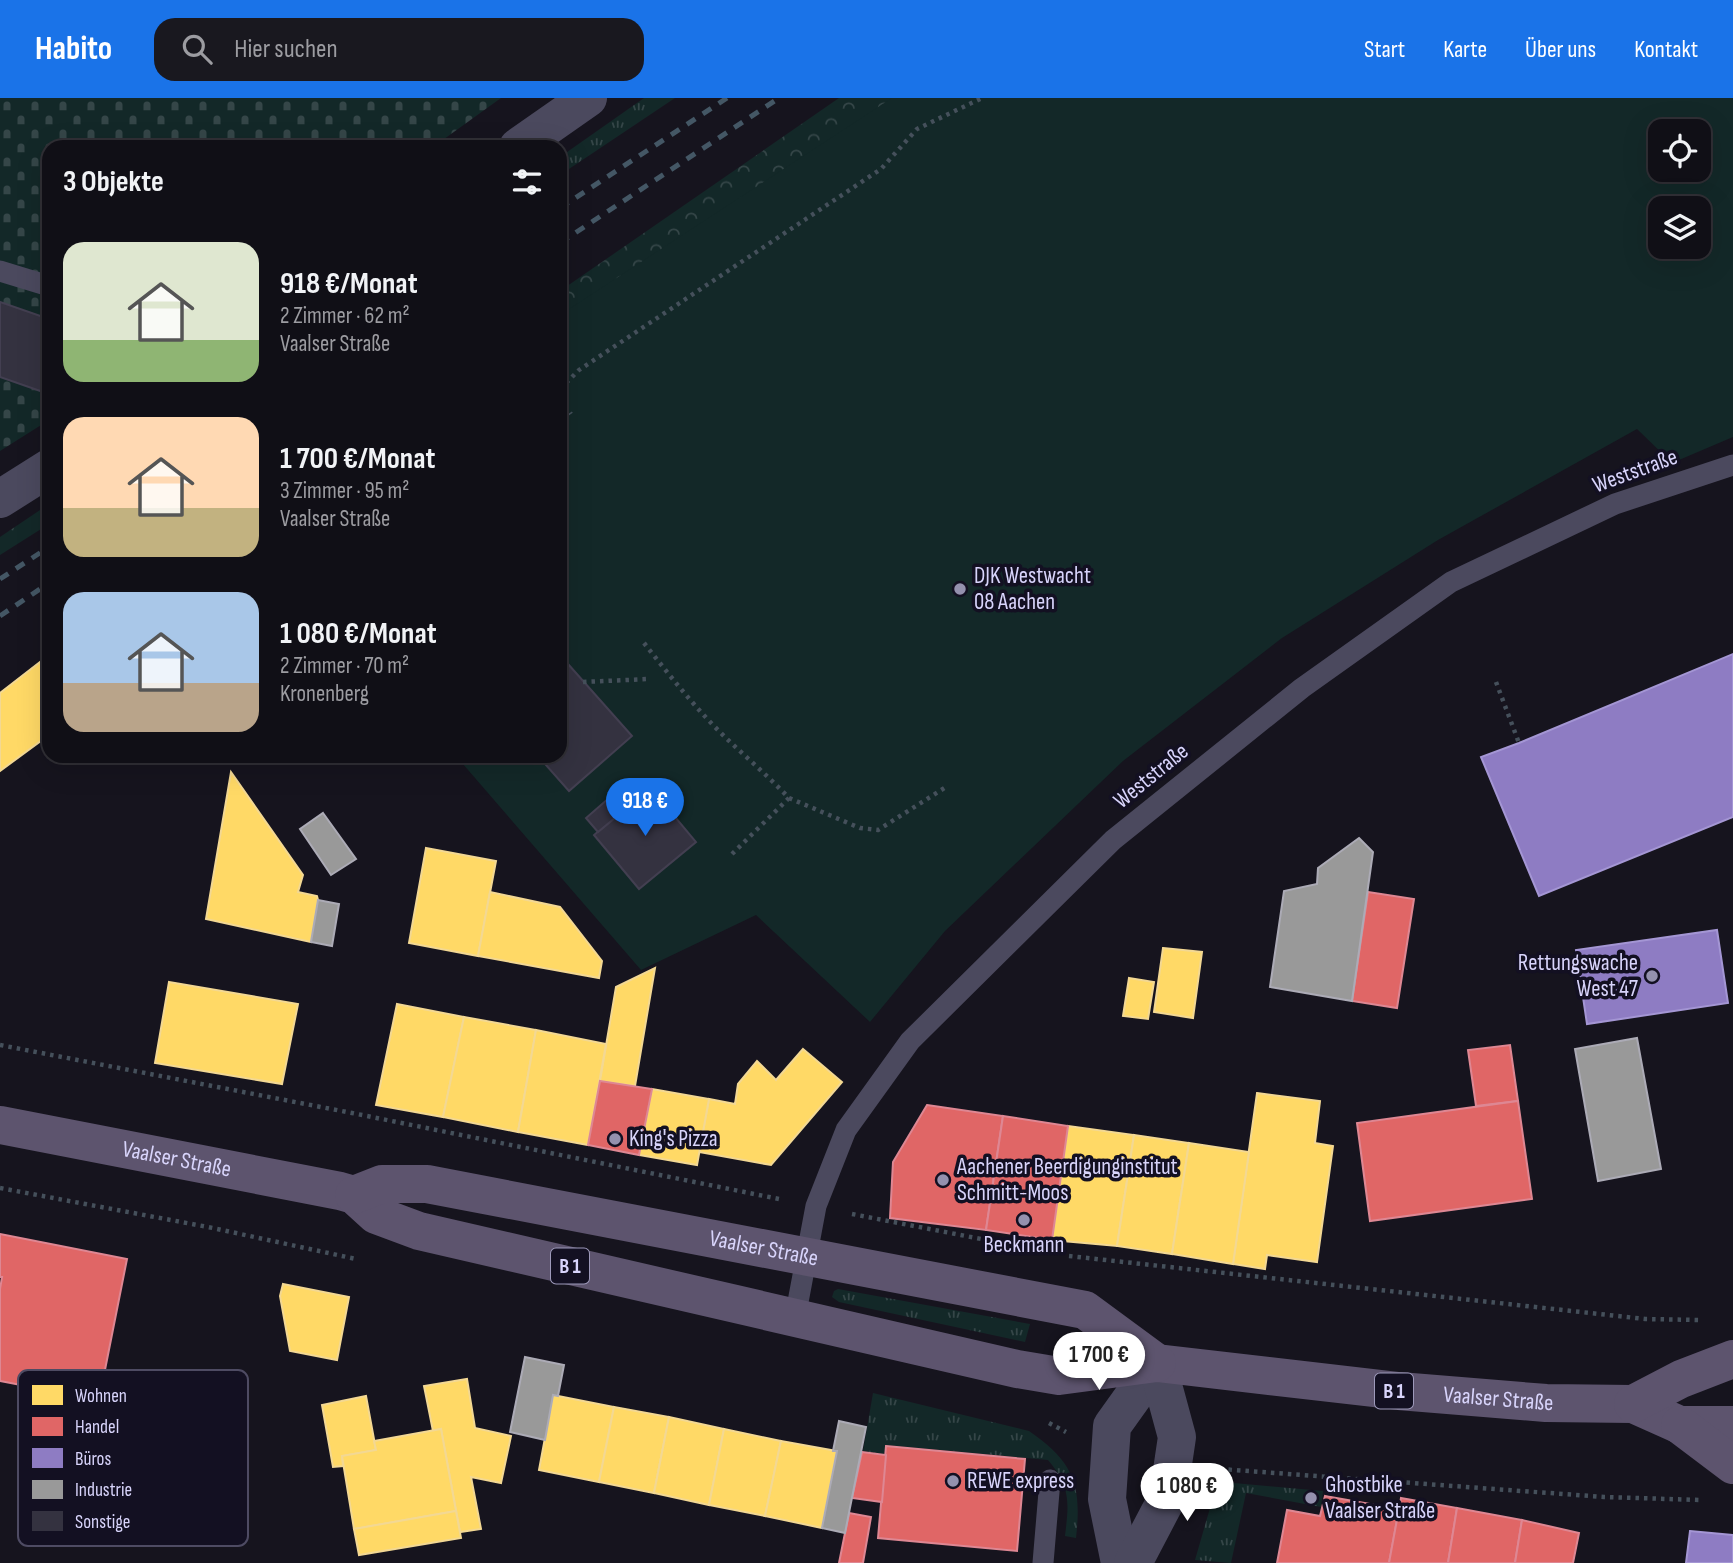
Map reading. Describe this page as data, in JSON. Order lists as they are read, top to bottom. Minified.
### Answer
{"streets":{"main road":["Vaalser Straße","B 1"],"lane":["Weststraße"]},"crossings":[["Weststraße","Vaalser Straße"]],"places":["DJK Westwacht 08 Aachen","Rettungswache West 47","King's Pizza","Aachener Beerdigunginstitut Schmitt-Moos","Beckmann","REWE express","Ghostbike Vaalser Straße"],"legend":["Wohnen","Handel","Büros","Industrie","Sonstige"],"page":{"header":"Habito","search":"Hier suchen","nav":["Start","Karte","Über uns","Kontakt"],"heading":"3 Objekte","list":[{"name":"918 €/Monat","note":"2 Zimmer · 62 m² · Vaalser Straße"},{"name":"1 700 €/Monat","note":"3 Zimmer · 95 m² · Vaalser Straße"},{"name":"1 080 €/Monat","note":"2 Zimmer · 70 m² · Kronenberg"}],"price":["918 €","1 700 €","1 080 €"]}}
